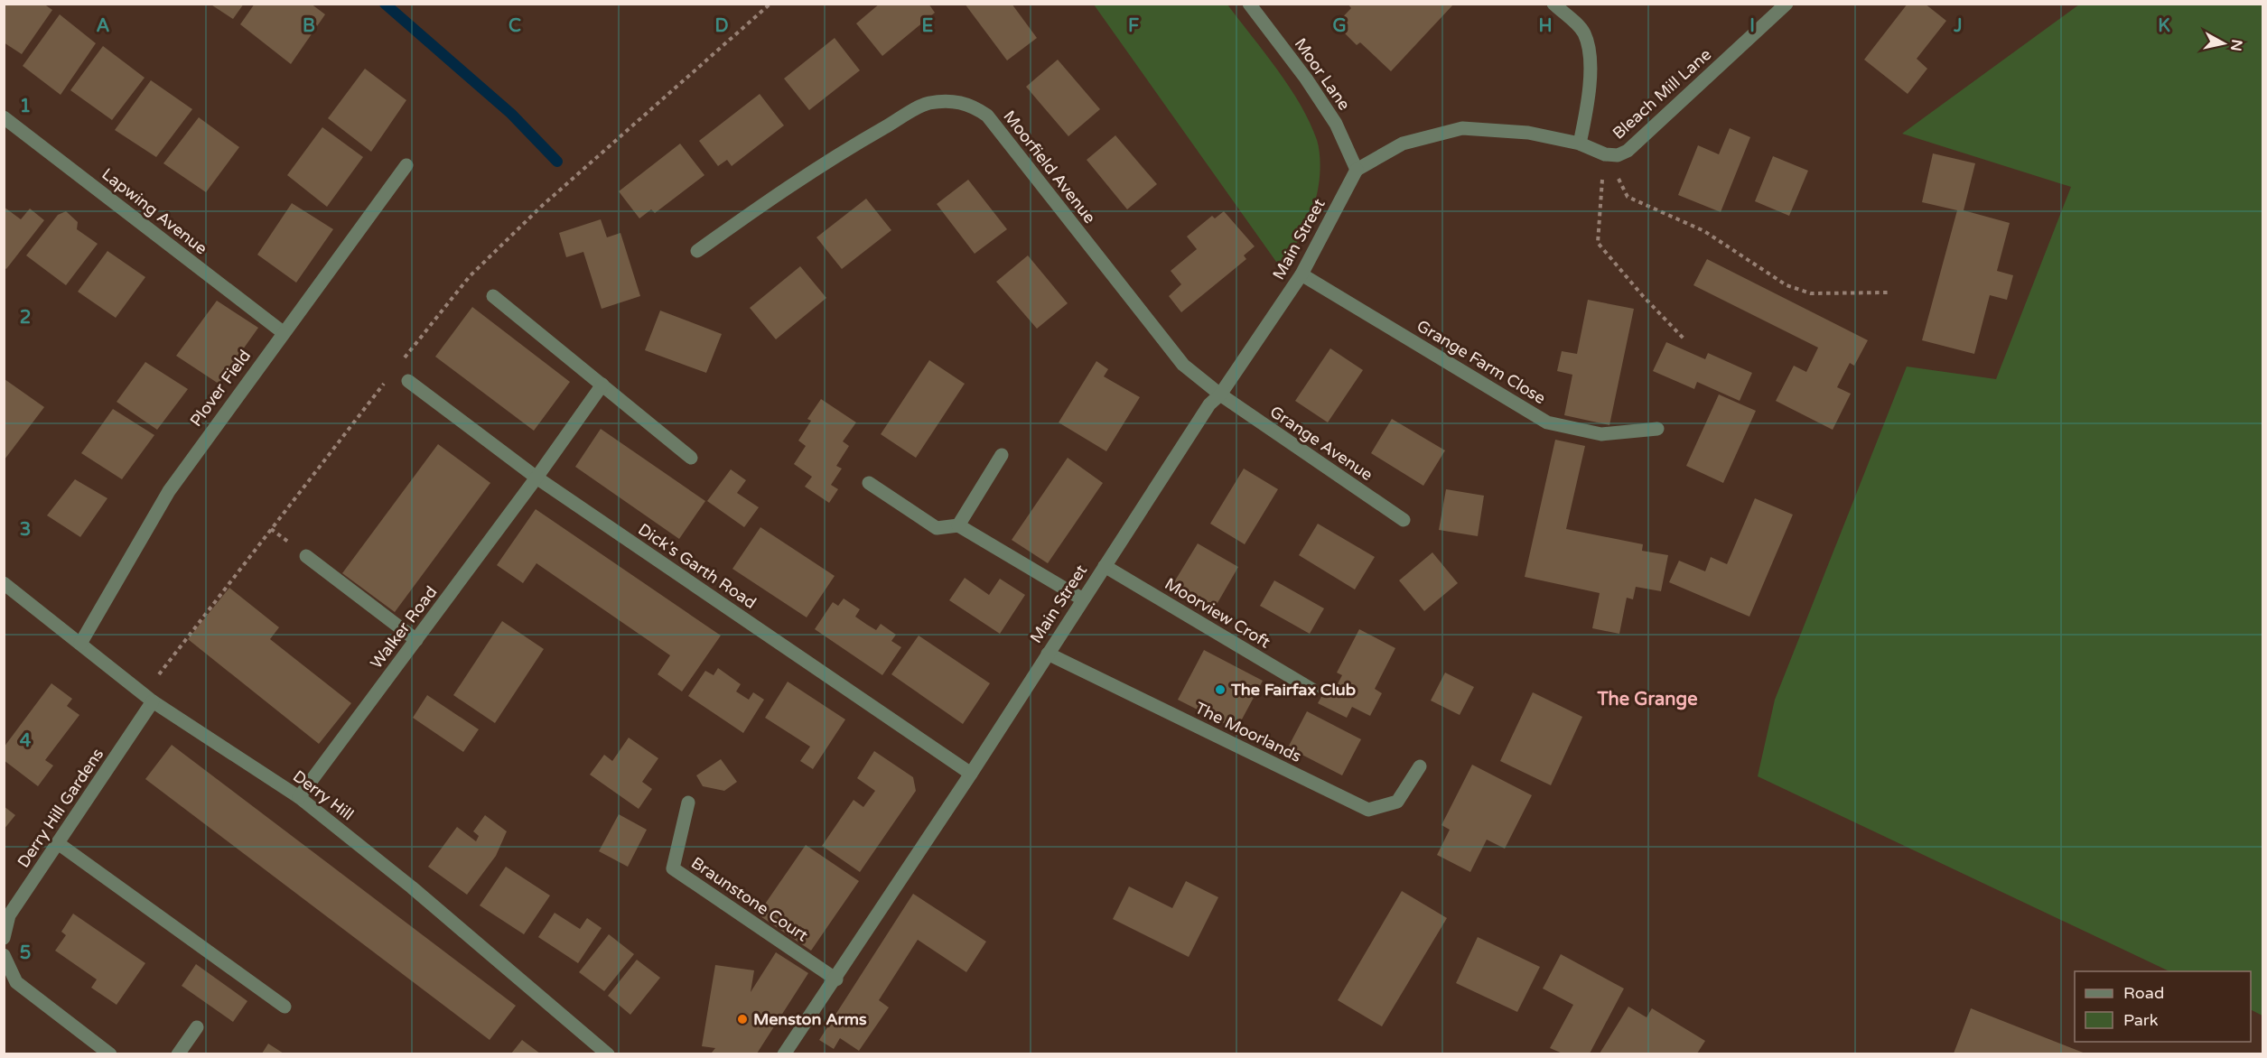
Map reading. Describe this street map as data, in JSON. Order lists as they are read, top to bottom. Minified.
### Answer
{"streets":{"street":["Moor Lane","Bleach Mill Lane","Moorfield Avenue","Lapwing Avenue","Main Street","Grange Farm Close","Plover Field","Grange Avenue","Dick's Garth Road","Moorview Croft","Walker Road","The Moorlands","Derry Hill","Derry Hill Gardens","Braunstone Court"]},"crossings":[["Moor Lane","Bleach Mill Lane"],["Moor Lane","Main Street"],["Bleach Mill Lane","Main Street"],["Moorfield Avenue","Main Street"],["Moorfield Avenue","Grange Avenue"],["Lapwing Avenue","Plover Field"],["Main Street","Grange Farm Close"],["Main Street","Grange Avenue"],["Main Street","Dick's Garth Road"],["Main Street","Moorview Croft"],["Main Street","The Moorlands"],["Main Street","Braunstone Court"],["Plover Field","Derry Hill"],["Dick's Garth Road","Walker Road"],["Walker Road","Derry Hill"],["Derry Hill","Derry Hill Gardens"]],"districts":["The Grange"],"places":["The Fairfax Club","Menston Arms"],"legend":["Road","Park"],"north":"right","grid":{"columns":["A","B","C","D","E","F","G","H","I","J","K"],"rows":["1","2","3","4","5"]}}
